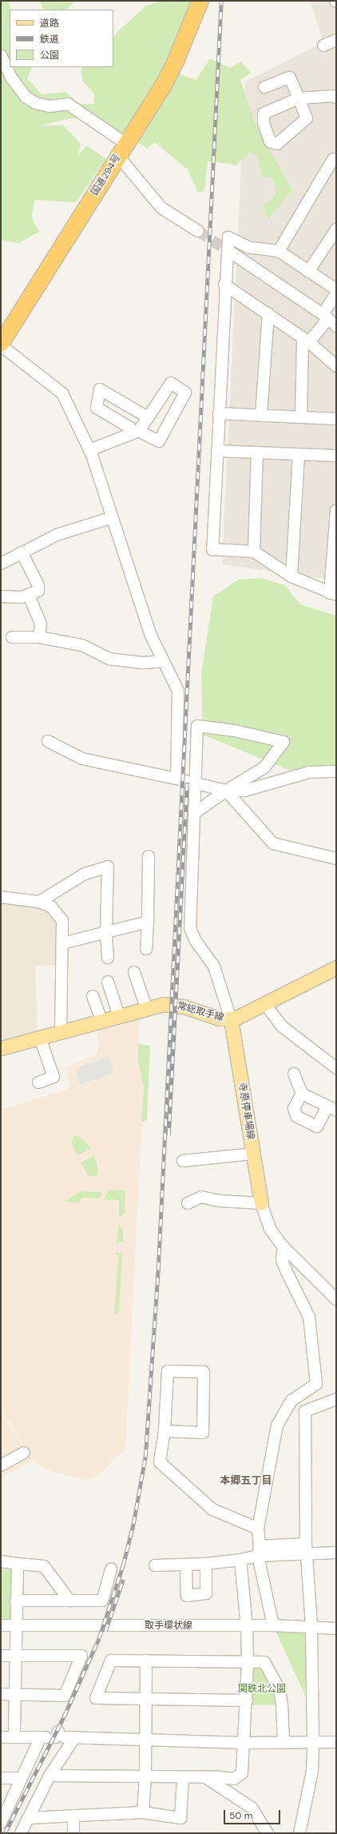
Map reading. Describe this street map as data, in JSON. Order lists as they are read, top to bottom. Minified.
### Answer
{"streets":{"highway":["国道294号"],"main road":["常総取手線","寺原停車場線"],"street":["取手環状線"]},"crossings":[["常総取手線","寺原停車場線"]],"districts":["本郷五丁目"],"parks":["関鉄北公園"],"legend":["道路","鉄道","公園"],"scale_bar":"50 m"}
